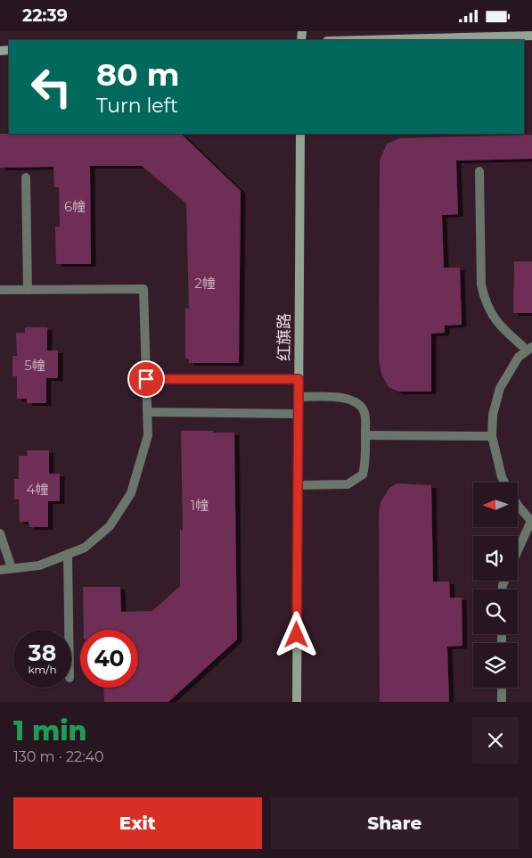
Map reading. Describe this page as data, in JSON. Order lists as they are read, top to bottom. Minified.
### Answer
{"streets":{"street":["红旗路"]},"house_numbers":["6幢","2幢","5幢","4幢","1幢"],"north":"left","page":{"status":"22:39","turn":["80 m","Turn left"],"speed":"38 km/h","limit":"40","heading":["1 min","130 m · 22:40"],"buttons":["Exit","Share"]}}
